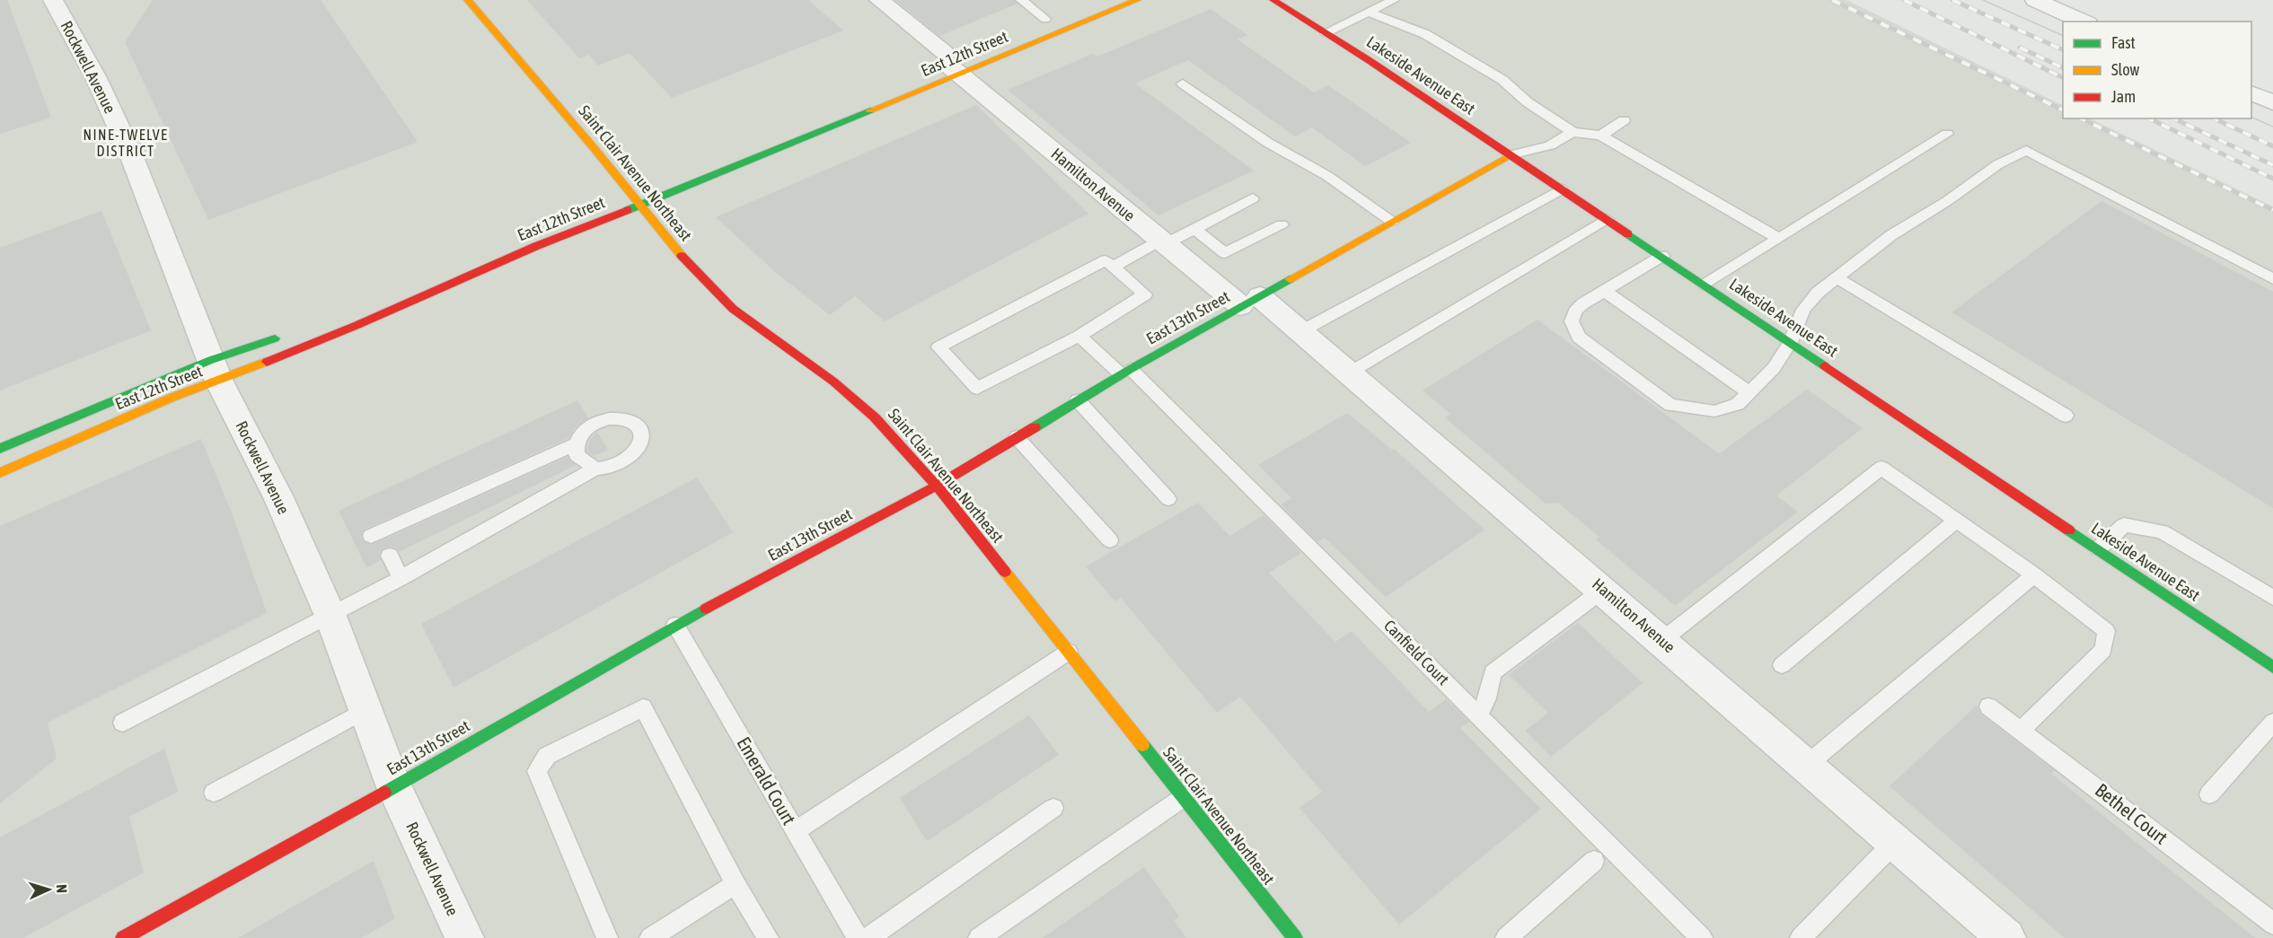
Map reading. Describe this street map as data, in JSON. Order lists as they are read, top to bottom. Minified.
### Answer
{"streets":{"street":["East 12th Street","Rockwell Avenue","Lakeside Avenue East","Saint Clair Avenue Northeast","Hamilton Avenue","East 13th Street"],"lane":["Canfield Court","Emerald Court","Bethel Court"]},"crossings":[["East 12th Street","Rockwell Avenue"],["East 12th Street","Saint Clair Avenue Northeast"],["East 12th Street","Hamilton Avenue"],["Rockwell Avenue","East 13th Street"],["Lakeside Avenue East","East 13th Street"],["Saint Clair Avenue Northeast","East 13th Street"],["Hamilton Avenue","East 13th Street"],["East 13th Street","Canfield Court"],["East 13th Street","Emerald Court"]],"districts":["NINE-TWELVE DISTRICT"],"legend":["Fast","Slow","Jam"],"north":"right"}
